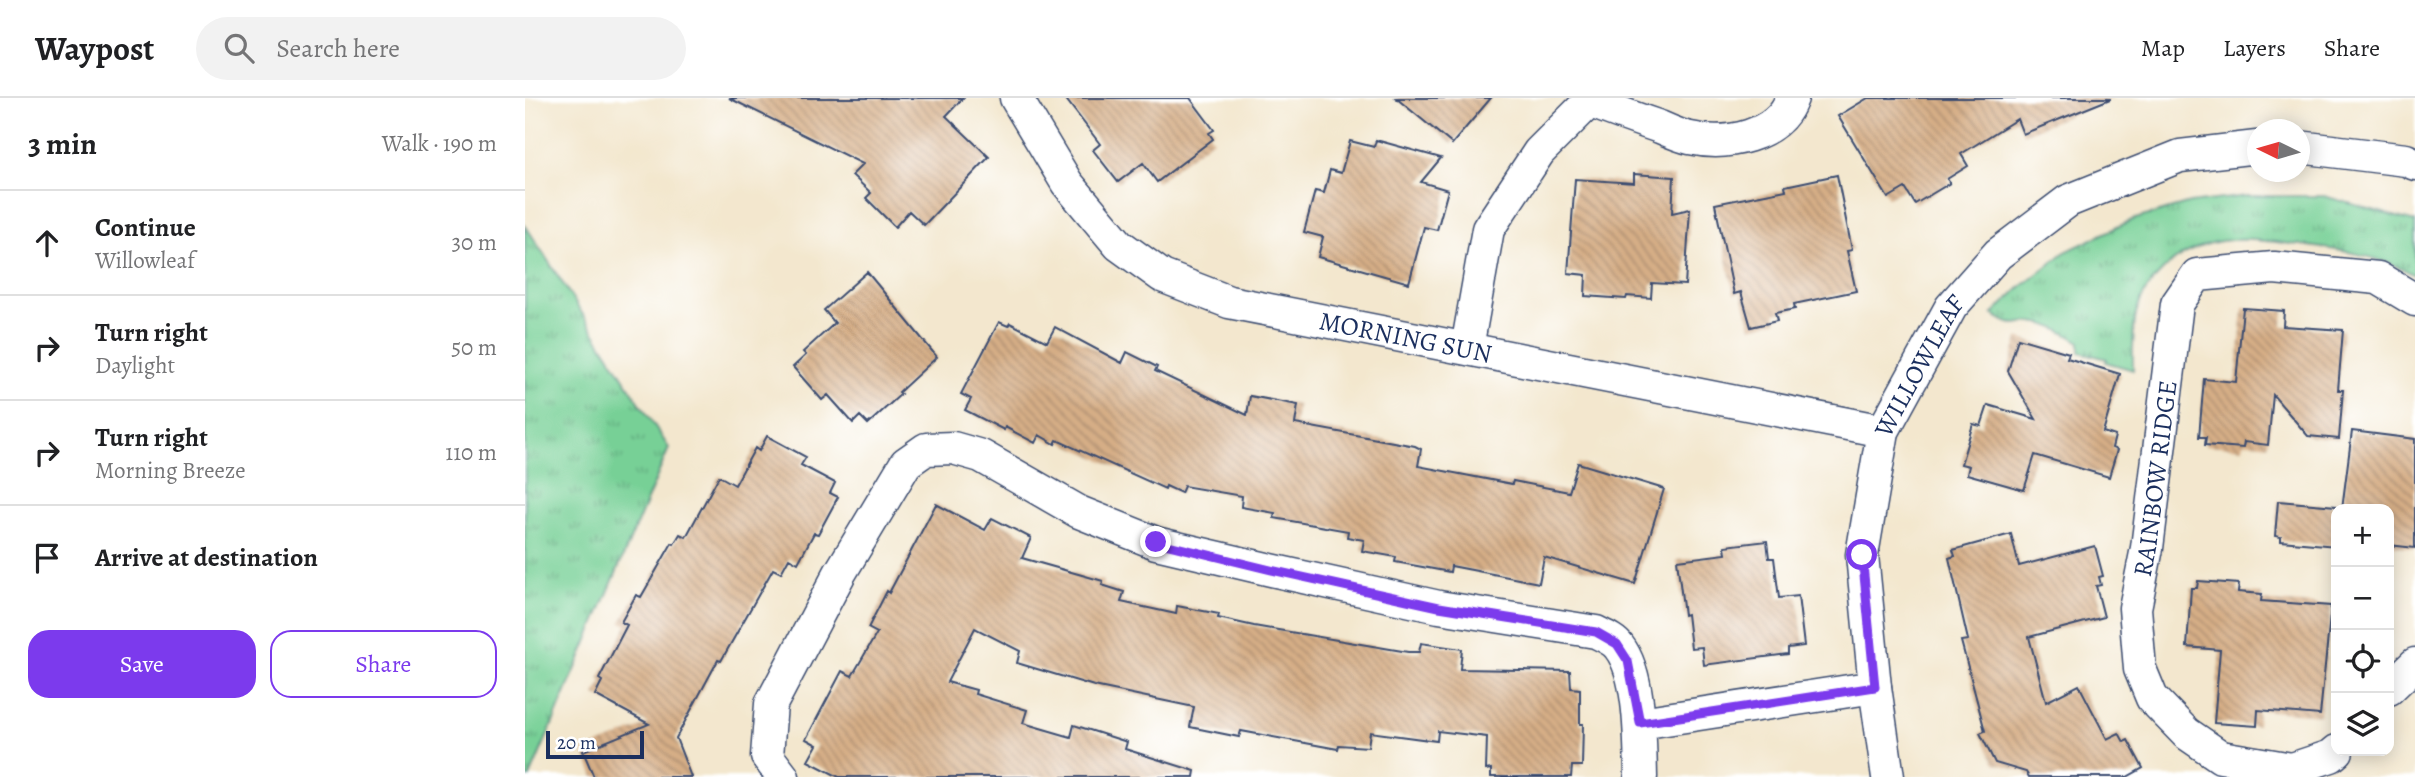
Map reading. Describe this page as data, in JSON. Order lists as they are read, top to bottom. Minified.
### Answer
{"streets":{"street":["MORNING SUN","WILLOWLEAF","RAINBOW RIDGE"]},"crossings":[["MORNING SUN","WILLOWLEAF"]],"scale_bar":"20 m","north":"left","page":{"header":"Waypost","search":"Search here","nav":["Map","Layers","Share"],"heading":["3 min","Walk · 190 m"],"list":[["Continue","Willowleaf","30 m"],["Turn right","Daylight","50 m"],["Turn right","Morning Breeze","110 m"],"Arrive at destination"],"map_buttons":["+","−"],"buttons":["Save","Share"],"scale":"20 m"}}
